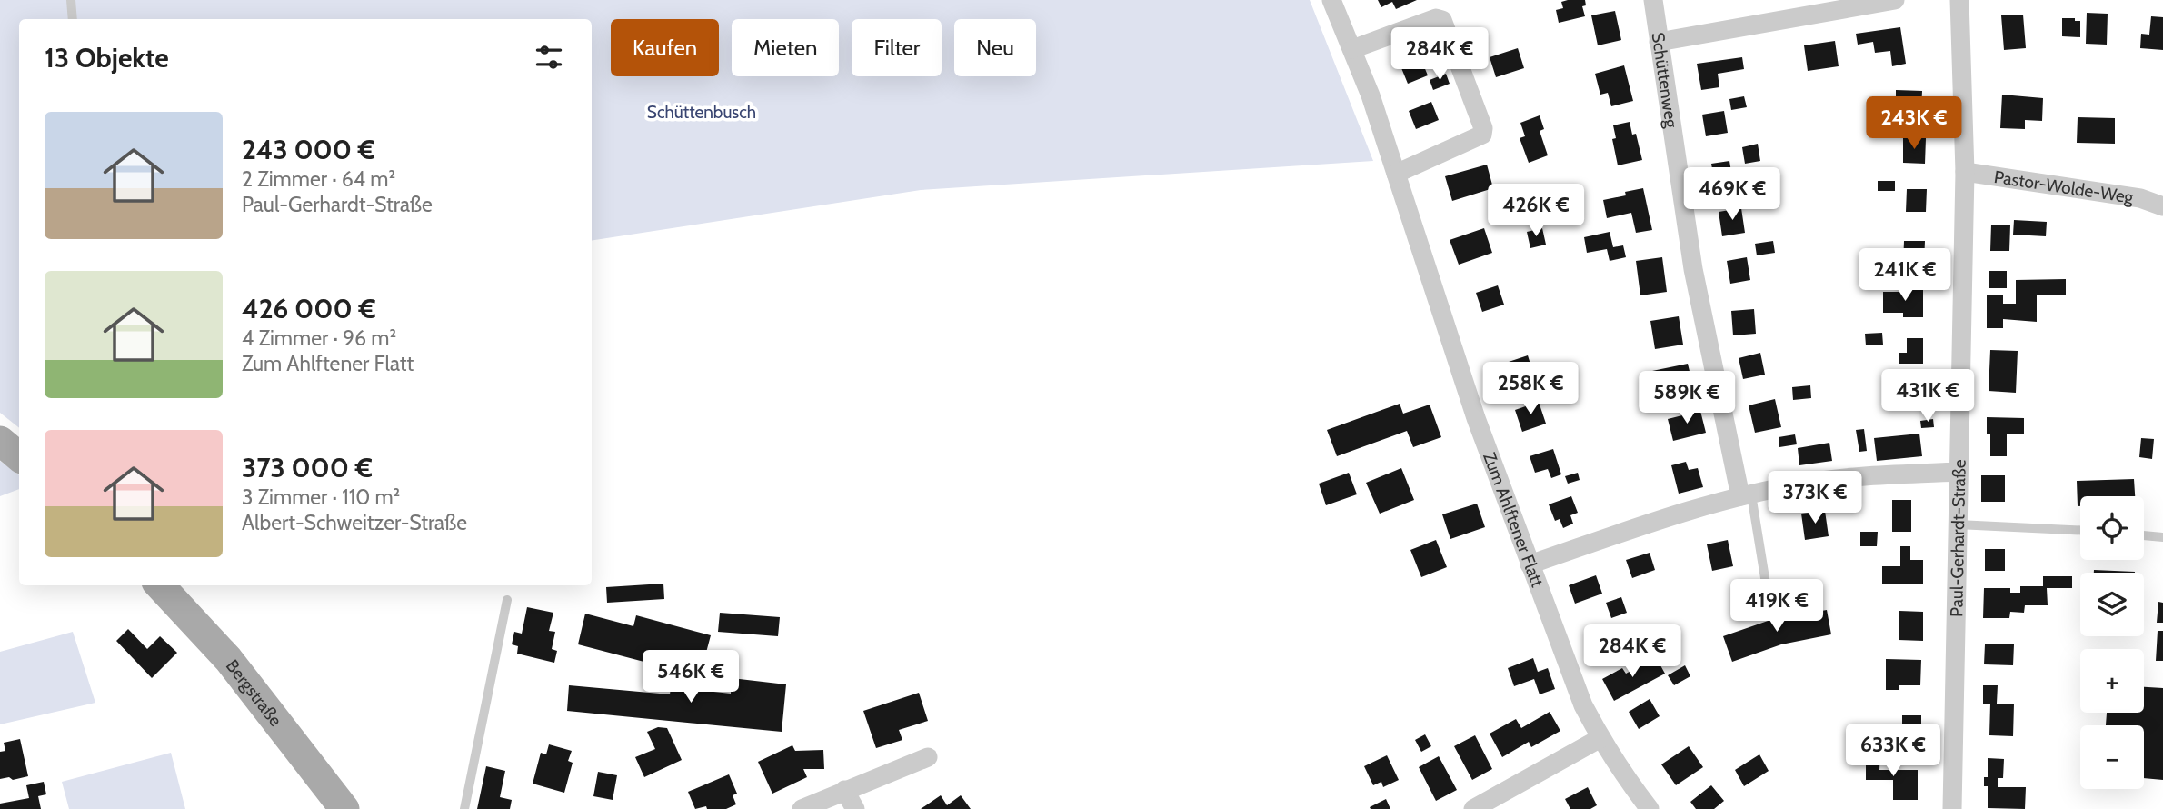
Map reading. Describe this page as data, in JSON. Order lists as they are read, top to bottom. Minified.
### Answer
{"streets":{"main road":["Bergstraße"],"street":["Schüttenweg","Pastor-Wolde-Weg","Zum Ahlftener Flatt","Paul-Gerhardt-Straße"]},"crossings":[["Pastor-Wolde-Weg","Paul-Gerhardt-Straße"]],"parks":["Schüttenbusch"],"page":{"chip":["Kaufen","Mieten","Filter","Neu"],"heading":"13 Objekte","price":["284K €","243K €","469K €","426K €","241K €","258K €","431K €","589K €","373K €","419K €","284K €","546K €","633K €"],"list":[{"name":"243 000 €","note":"2 Zimmer · 64 m² · Paul-Gerhardt-Straße"},{"name":"426 000 €","note":"4 Zimmer · 96 m² · Zum Ahlftener Flatt"},{"name":"373 000 €","note":"3 Zimmer · 110 m² · Albert-Schweitzer-Straße"}],"map_buttons":["+","−"]}}
